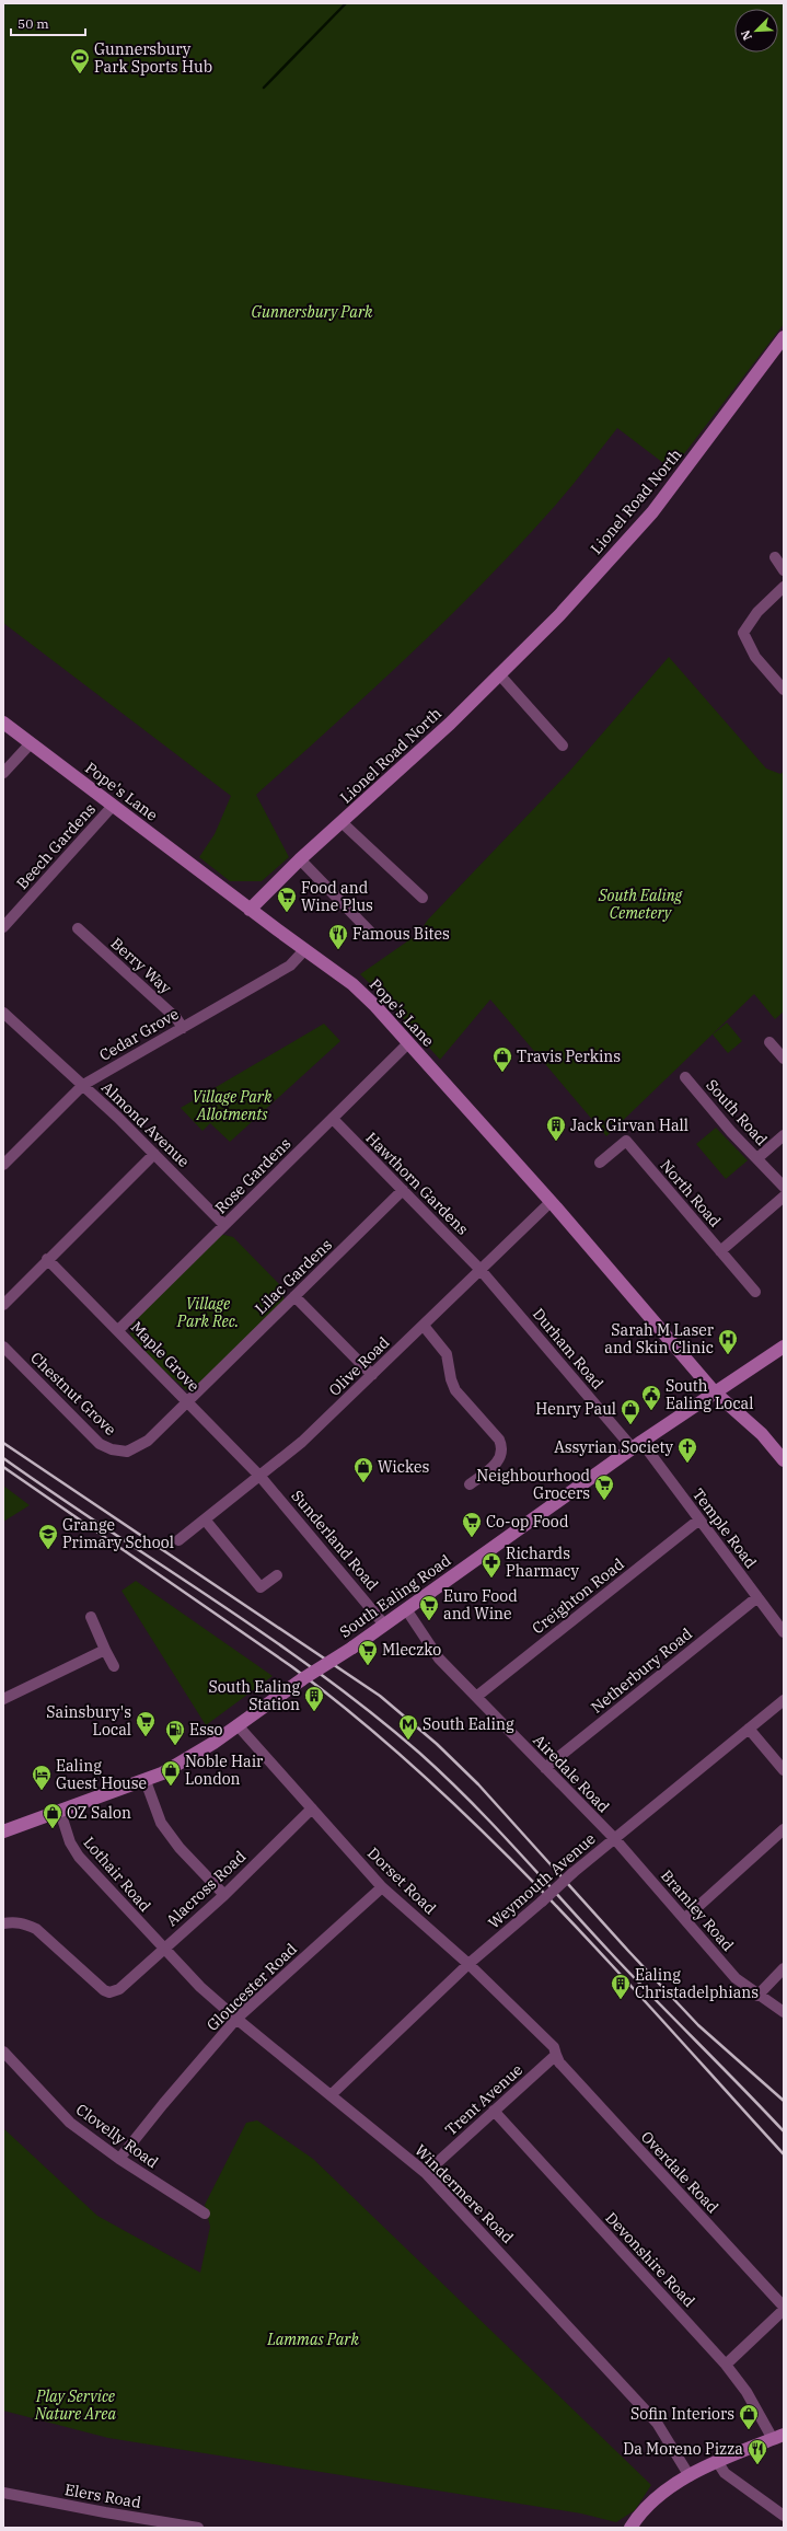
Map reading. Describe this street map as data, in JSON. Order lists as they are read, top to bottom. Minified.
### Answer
{"streets":{"main road":["Lionel Road North","Pope's Lane","South Ealing Road"],"street":["Beech Gardens","Berry Way","Cedar Grove","South Road","Almond Avenue","Rose Gardens","Hawthorn Gardens","North Road","Lilac Gardens","Durham Road","Maple Grove","Olive Road","Chestnut Grove","Temple Road","Sunderland Road","Creighton Road","Netherbury Road","Airedale Road","Lothair Road","Dorset Road","Weymouth Avenue","Alacross Road","Bramley Road","Gloucester Road","Trent Avenue","Clovelly Road","Overdale Road","Windermere Road","Devonshire Road","Elers Road"]},"crossings":[["Lionel Road North","Pope's Lane"],["Pope's Lane","Beech Gardens"],["Pope's Lane","Cedar Grove"],["Pope's Lane","Rose Gardens"],["Pope's Lane","Olive Road"],["Pope's Lane","South Ealing Road"],["Berry Way","Cedar Grove"],["Cedar Grove","Almond Avenue"],["Almond Avenue","Rose Gardens"],["Rose Gardens","Hawthorn Gardens"],["Rose Gardens","Maple Grove"],["Hawthorn Gardens","Lilac Gardens"],["Hawthorn Gardens","Durham Road"],["Hawthorn Gardens","Olive Road"],["Lilac Gardens","Maple Grove"],["Lilac Gardens","Chestnut Grove"],["Durham Road","Olive Road"],["Durham Road","Temple Road"],["Durham Road","South Ealing Road"],["Maple Grove","Olive Road"],["Maple Grove","Chestnut Grove"],["Maple Grove","Sunderland Road"],["Olive Road","Sunderland Road"],["Temple Road","South Ealing Road"],["Temple Road","Creighton Road"],["Temple Road","Netherbury Road"],["Sunderland Road","South Ealing Road"],["South Ealing Road","Airedale Road"],["South Ealing Road","Lothair Road"],["South Ealing Road","Dorset Road"],["Creighton Road","Airedale Road"],["Netherbury Road","Airedale Road"],["Airedale Road","Weymouth Avenue"],["Airedale Road","Bramley Road"],["Lothair Road","Alacross Road"],["Lothair Road","Windermere Road"],["Dorset Road","Weymouth Avenue"],["Dorset Road","Alacross Road"],["Dorset Road","Gloucester Road"],["Dorset Road","Trent Avenue"],["Dorset Road","Overdale Road"],["Weymouth Avenue","Bramley Road"],["Weymouth Avenue","Windermere Road"],["Alacross Road","Windermere Road"],["Gloucester Road","Clovelly Road"],["Gloucester Road","Windermere Road"],["Trent Avenue","Overdale Road"],["Trent Avenue","Windermere Road"],["Trent Avenue","Devonshire Road"]],"parks":["Gunnersbury Park","South Ealing Cemetery","Village Park Allotments","Village Park Rec.","Lammas Park","Play Service Nature Area"],"places":{"sports":["Gunnersbury Park Sports Hub"],"supermarket":["Food and Wine Plus","Neighbourhood Grocers","Co-op Food","Euro Food and Wine","Mleczko","Sainsbury's Local"],"restaurant":["Famous Bites","Da Moreno Pizza"],"shop":["Travis Perkins","Henry Paul","Wickes","Noble Hair London","OZ Salon","Sofin Interiors"],"building":["Jack Girvan Hall","South Ealing Station","Ealing Christadelphians"],"hospital":["Sarah M Laser and Skin Clinic"],"public building":["South Ealing Local"],"church":["Assyrian Society"],"school or university":["Grange Primary School"],"pharmacy":["Richards Pharmacy"],"metro station":["South Ealing"],"fuel station":["Esso"],"hotel":["Ealing Guest House"]},"scale_bar":"50 m","north":"bottom left"}
